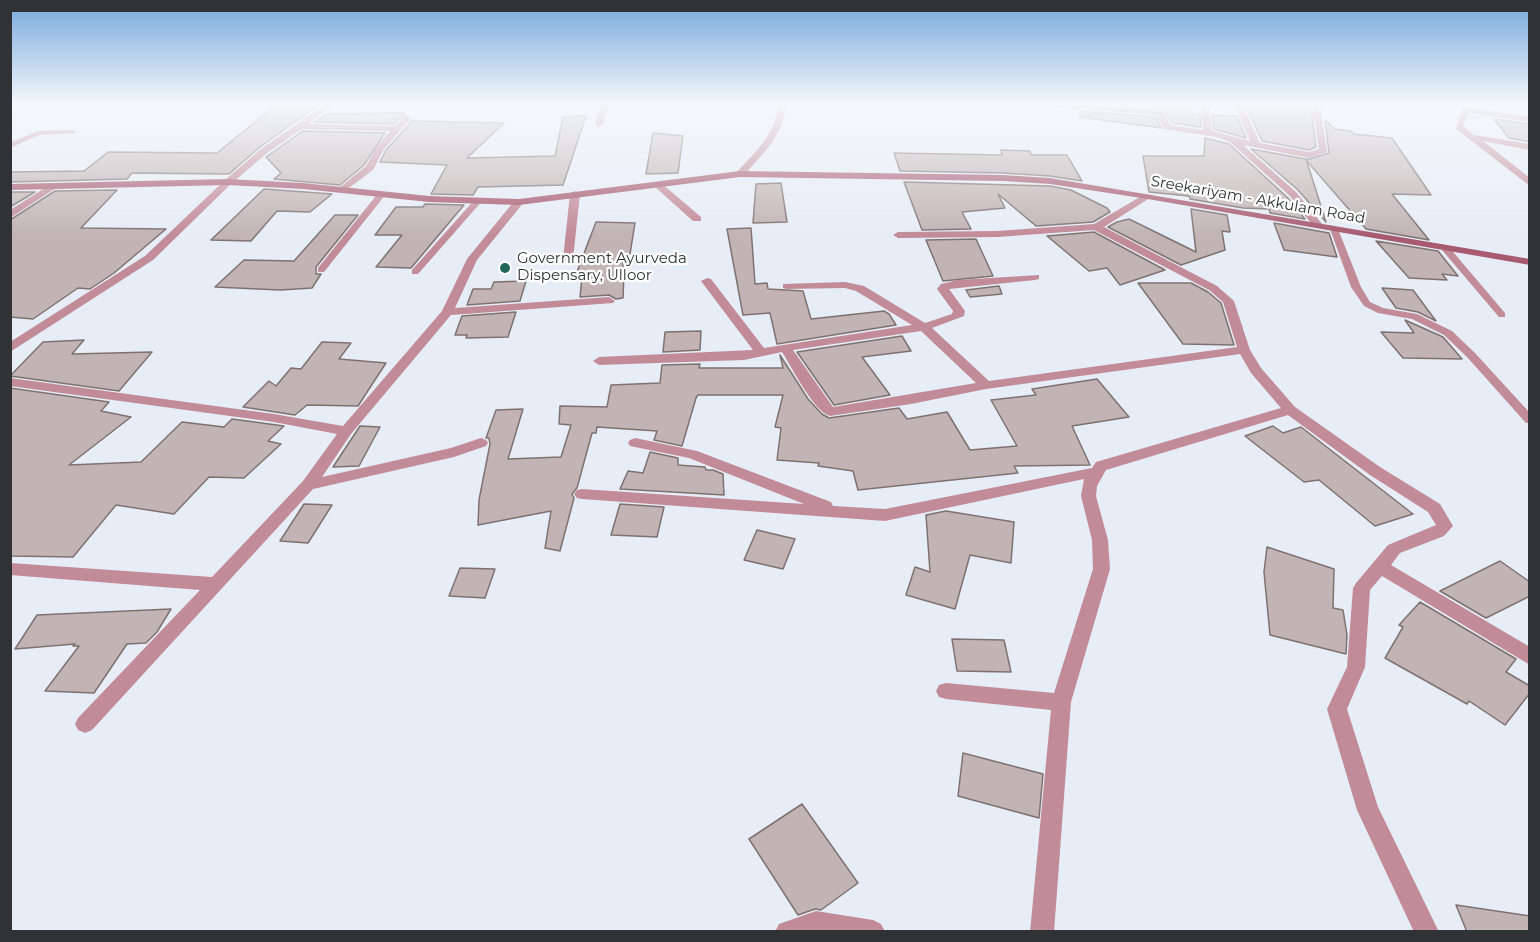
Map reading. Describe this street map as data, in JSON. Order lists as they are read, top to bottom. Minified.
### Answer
{"streets":{"main road":["Sreekariyam - Akkulam Road"]},"places":["Government Ayurveda Dispensary, Ulloor"]}
